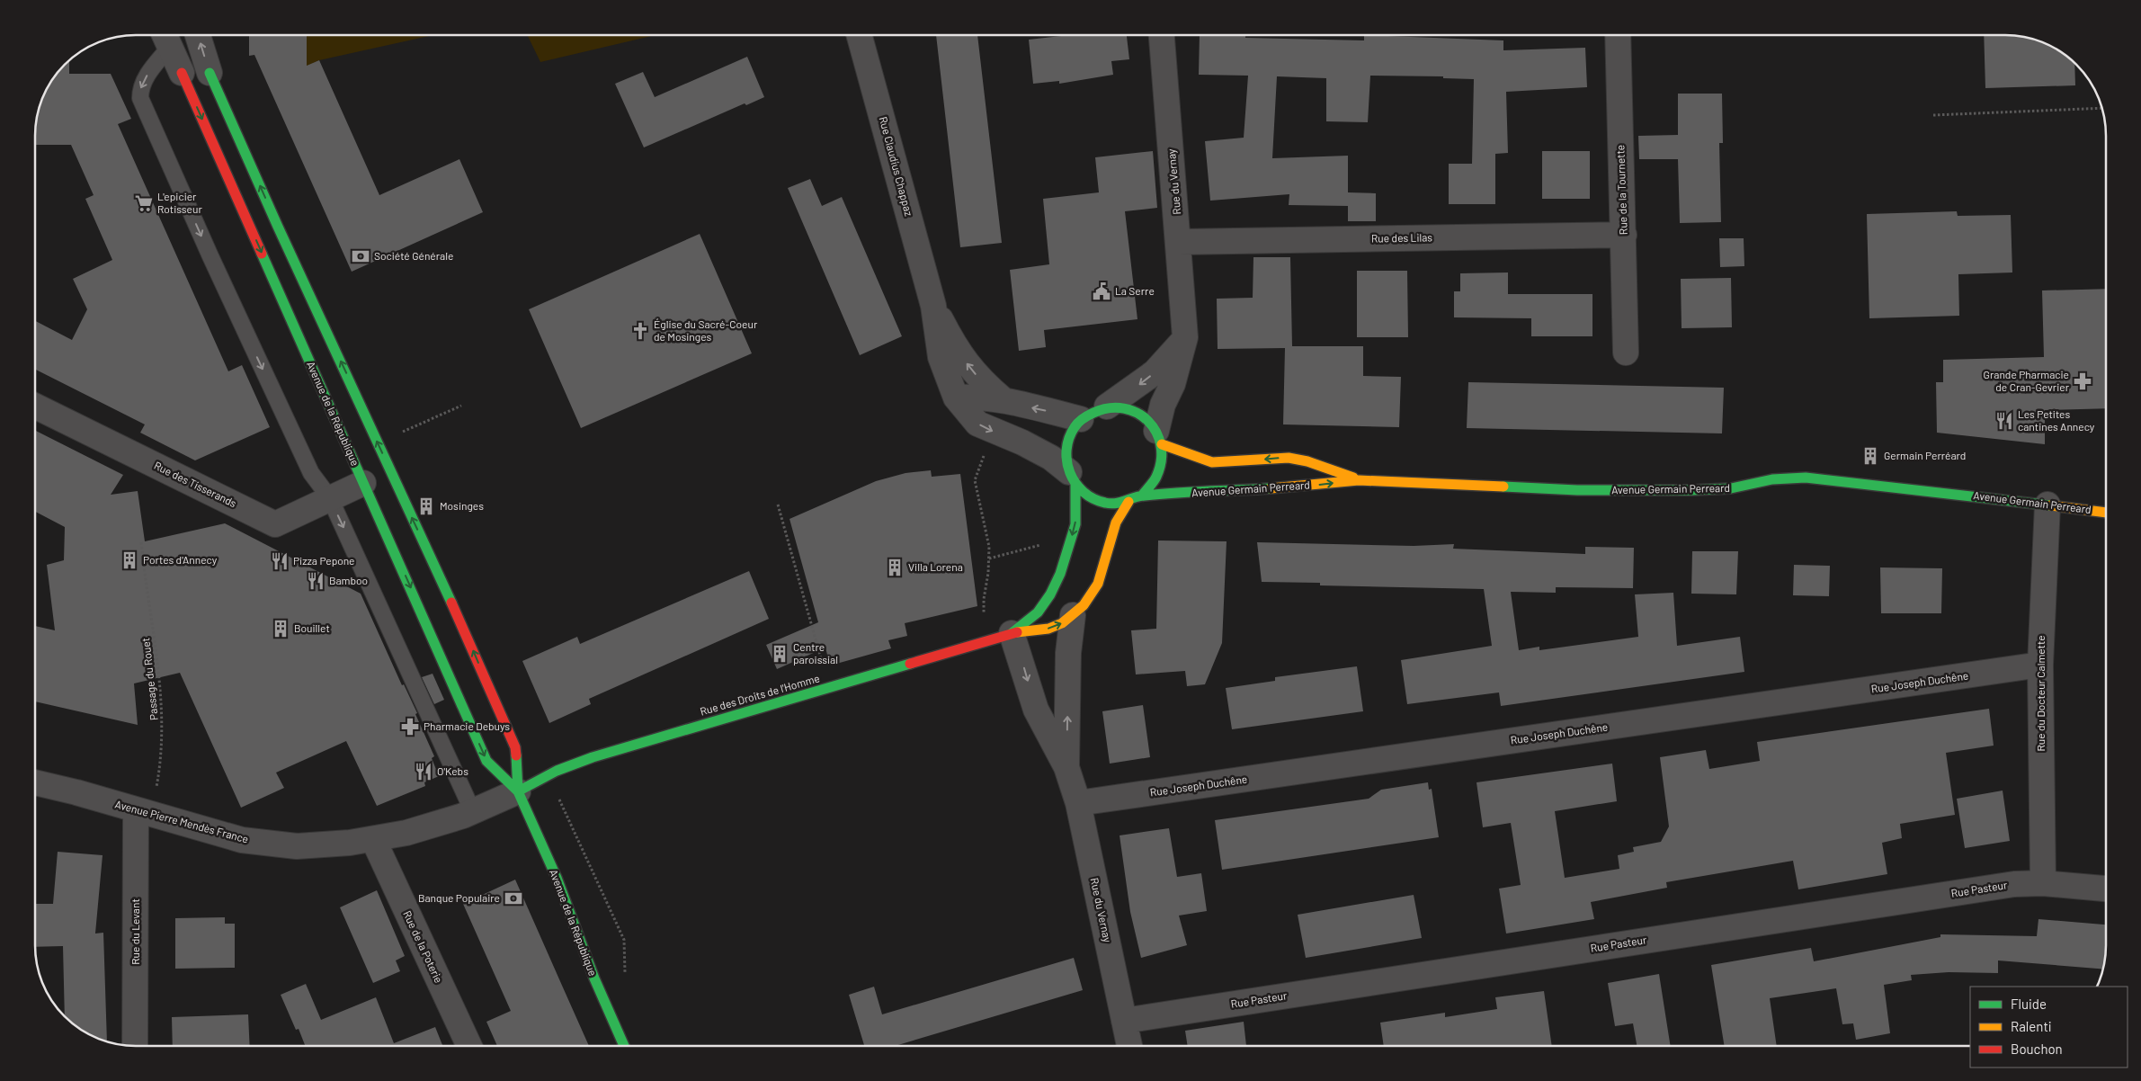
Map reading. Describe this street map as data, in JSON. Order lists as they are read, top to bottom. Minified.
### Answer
{"streets":{"main road":["Avenue de la République","Avenue Germain Perreard","Rue des Droits de l'Homme"],"street":["Rue Claudius Chappaz","Rue du Vernay","Rue de la Tournette","Rue des Lilas","Rue des Tisserands","Rue Joseph Duchêne","Rue du Docteur Calmette","Avenue Pierre Mendès France","Rue Pasteur","Rue du Levant","Rue de la Poterie"],"path":["Passage du Rouet"]},"crossings":[["Rue du Vernay","Rue des Lilas"],["Rue du Vernay","Avenue Germain Perreard"],["Rue du Vernay","Rue Joseph Duchêne"],["Rue du Vernay","Rue des Droits de l'Homme"],["Rue du Vernay","Rue Pasteur"],["Rue de la Tournette","Rue des Lilas"],["Avenue de la République","Rue des Tisserands"],["Avenue de la République","Rue des Droits de l'Homme"],["Avenue de la République","Avenue Pierre Mendès France"],["Avenue Germain Perreard","Rue du Docteur Calmette"],["Avenue Germain Perreard","Rue des Droits de l'Homme"],["Passage du Rouet","Avenue Pierre Mendès France"],["Passage du Rouet","Rue du Levant"],["Rue Joseph Duchêne","Rue du Docteur Calmette"],["Rue du Docteur Calmette","Rue Pasteur"],["Rue des Droits de l'Homme","Avenue Pierre Mendès France"],["Avenue Pierre Mendès France","Rue du Levant"],["Avenue Pierre Mendès France","Rue de la Poterie"]],"places":{"supermarket":["L'epicier Rotisseur"],"bank":["Société Générale","Banque Populaire"],"public building":["La Serre"],"church":["Église du Sacré-Coeur de Mosinges"],"pharmacy":["Grande Pharmacie de Cran-Gevrier","Pharmacie Debuys"],"restaurant":["Les Petites cantines Annecy","Pizza Pepone","Bamboo","O'Kebs"],"building":["Germain Perréard","Mosinges","Portes d'Annecy","Villa Lorena","Bouillet","Centre paroissial"]},"legend":["Fluide","Ralenti","Bouchon"]}
